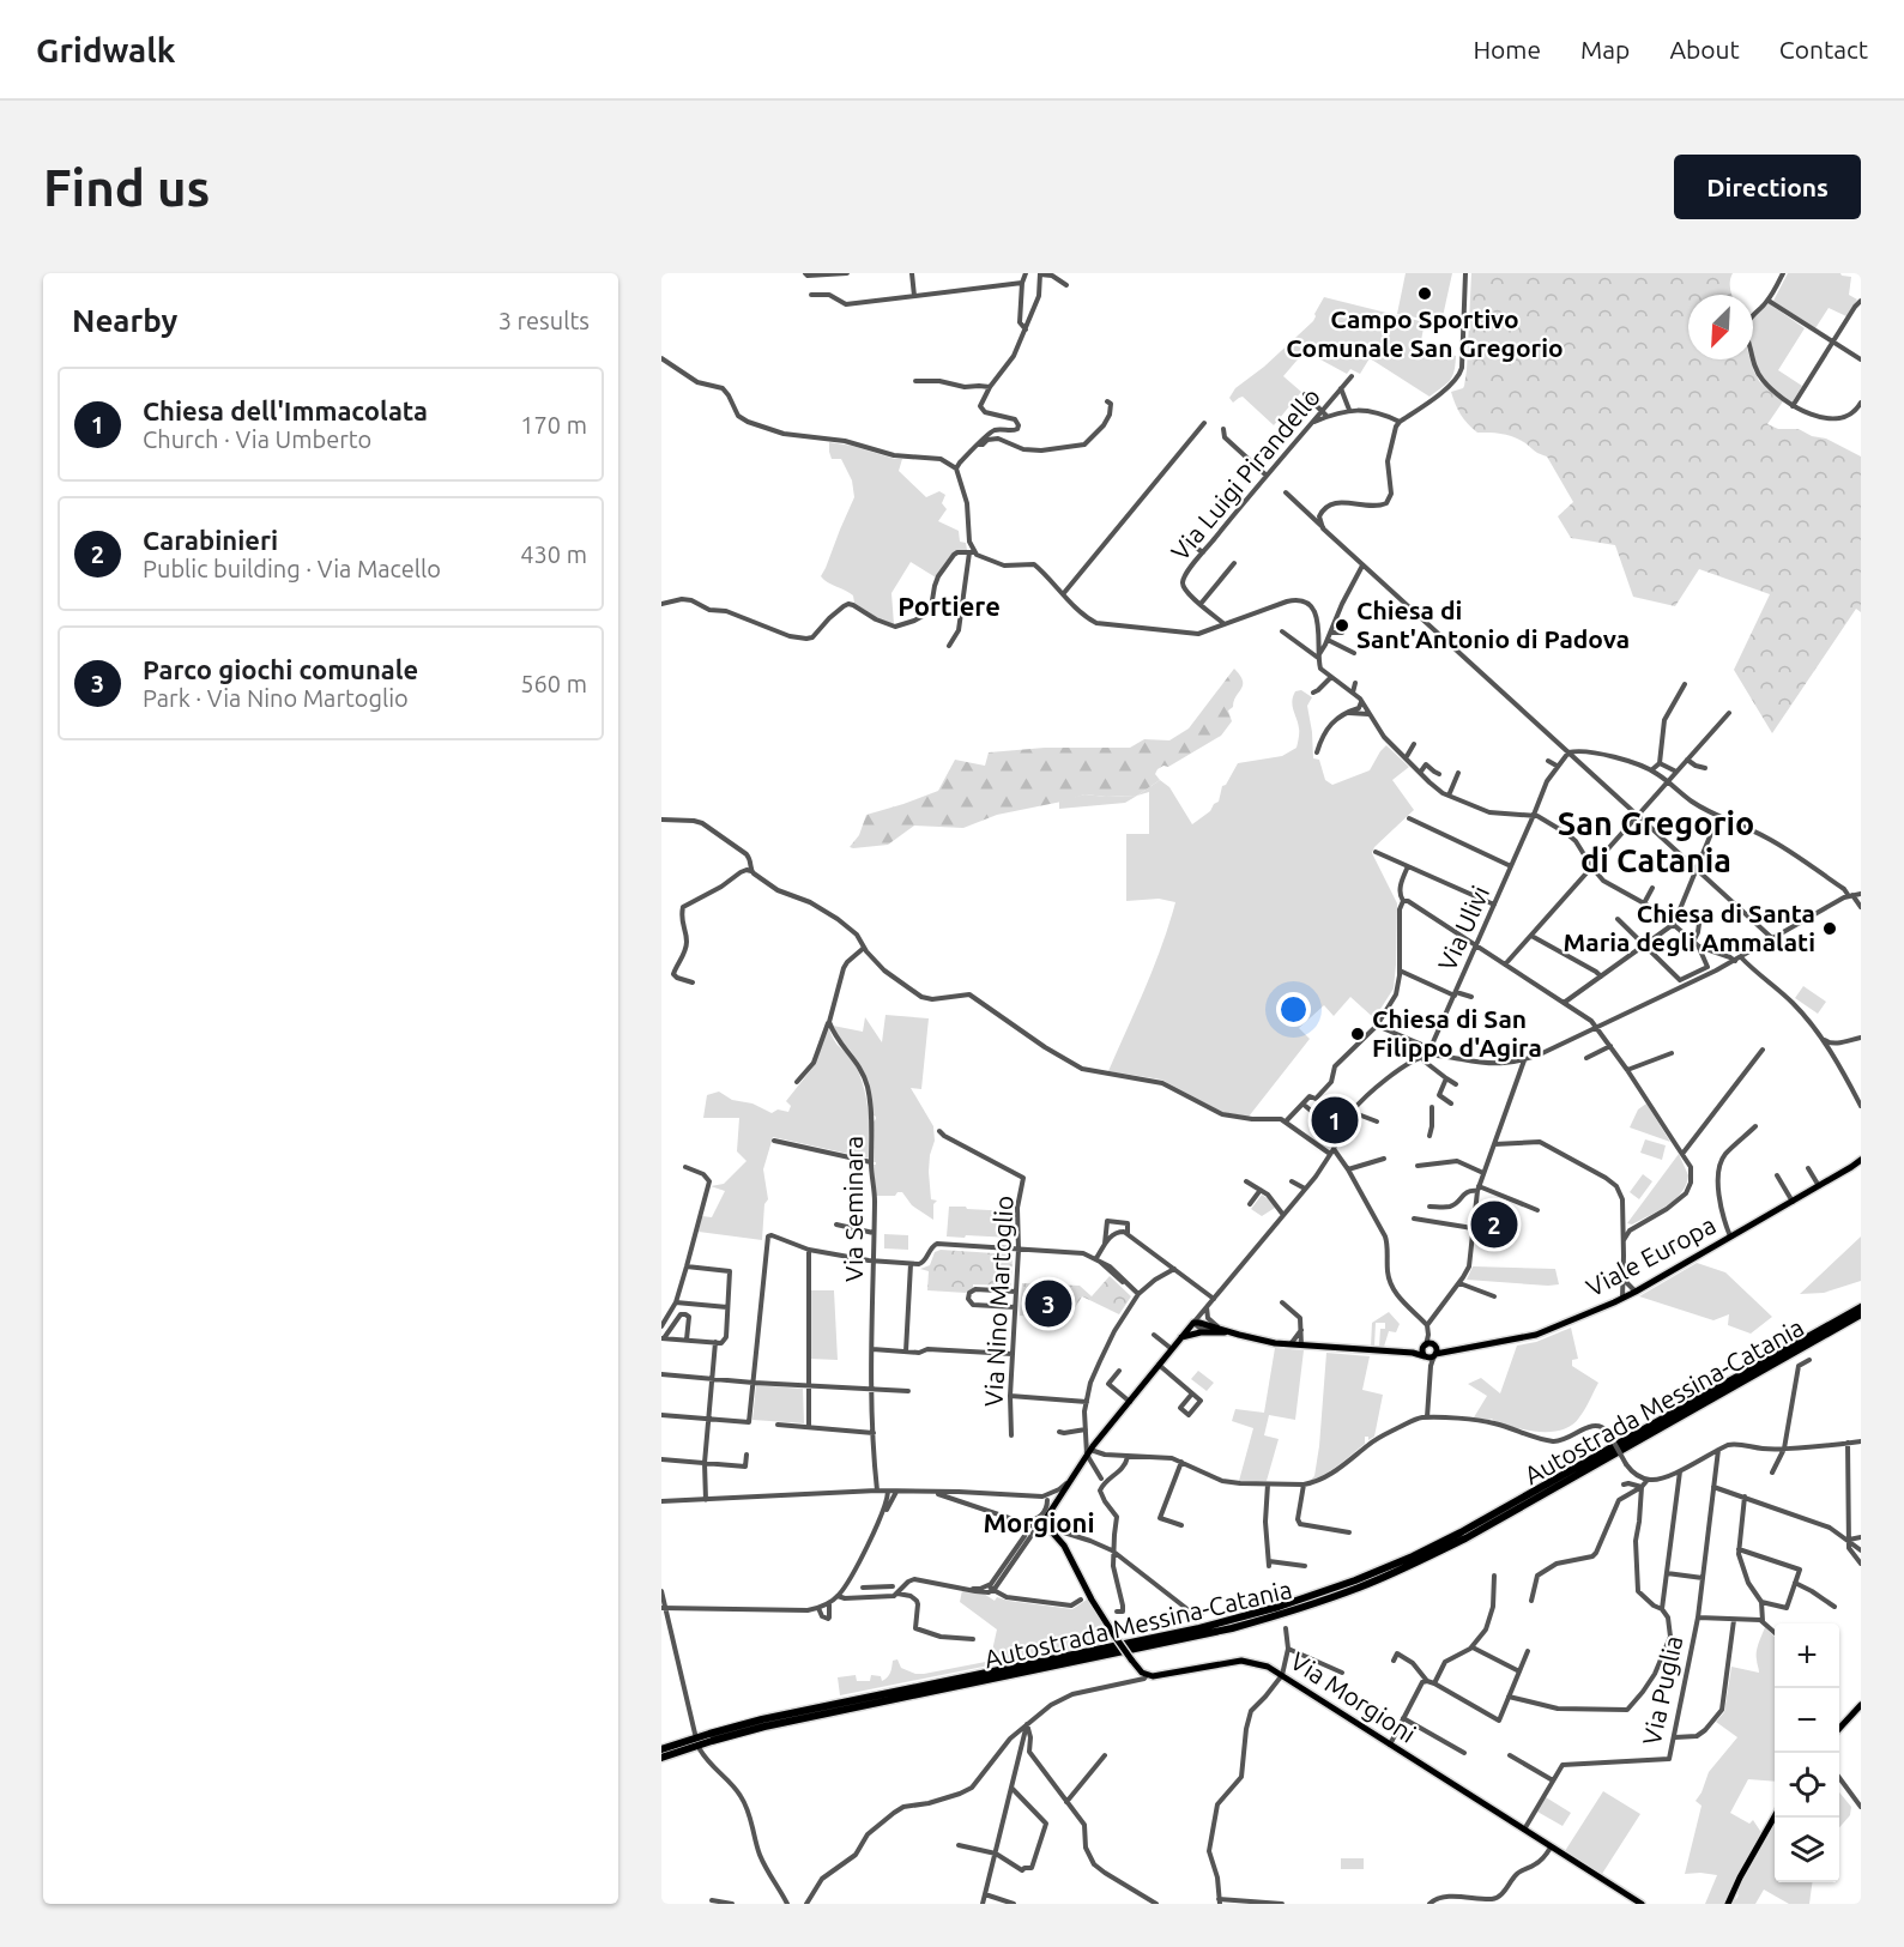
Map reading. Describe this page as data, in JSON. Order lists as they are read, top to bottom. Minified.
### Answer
{"streets":{"highway":["Autostrada Messina-Catania"],"main road":["Viale Europa","Via Morgioni"],"street":["Via Luigi Pirandello","Via Ulivi","Via Seminara","Via Nino Martoglio","Via Puglia"]},"crossings":[["Via Puglia","Via Morgioni"]],"districts":["Portiere","San Gregorio di Catania","Morgioni"],"places":["Campo Sportivo Comunale San Gregorio","Chiesa di Sant'Antonio di Padova","Chiesa di Santa Maria degli Ammalati","Chiesa di San Filippo d'Agira"],"north":"bottom left","page":{"header":"Gridwalk","nav":["Home","Map","About","Contact"],"buttons":"Directions","title":"Find us","heading":["Nearby","3 results"],"list":[{"mark":"1","name":"Chiesa dell'Immacolata","note":"Church · Via Umberto","value":"170 m"},{"mark":"2","name":"Carabinieri","note":"Public building · Via Macello","value":"430 m"},{"mark":"3","name":"Parco giochi comunale","note":"Park · Via Nino Martoglio","value":"560 m"}],"pins":["1","2","3"],"map_buttons":["+","−"]}}
